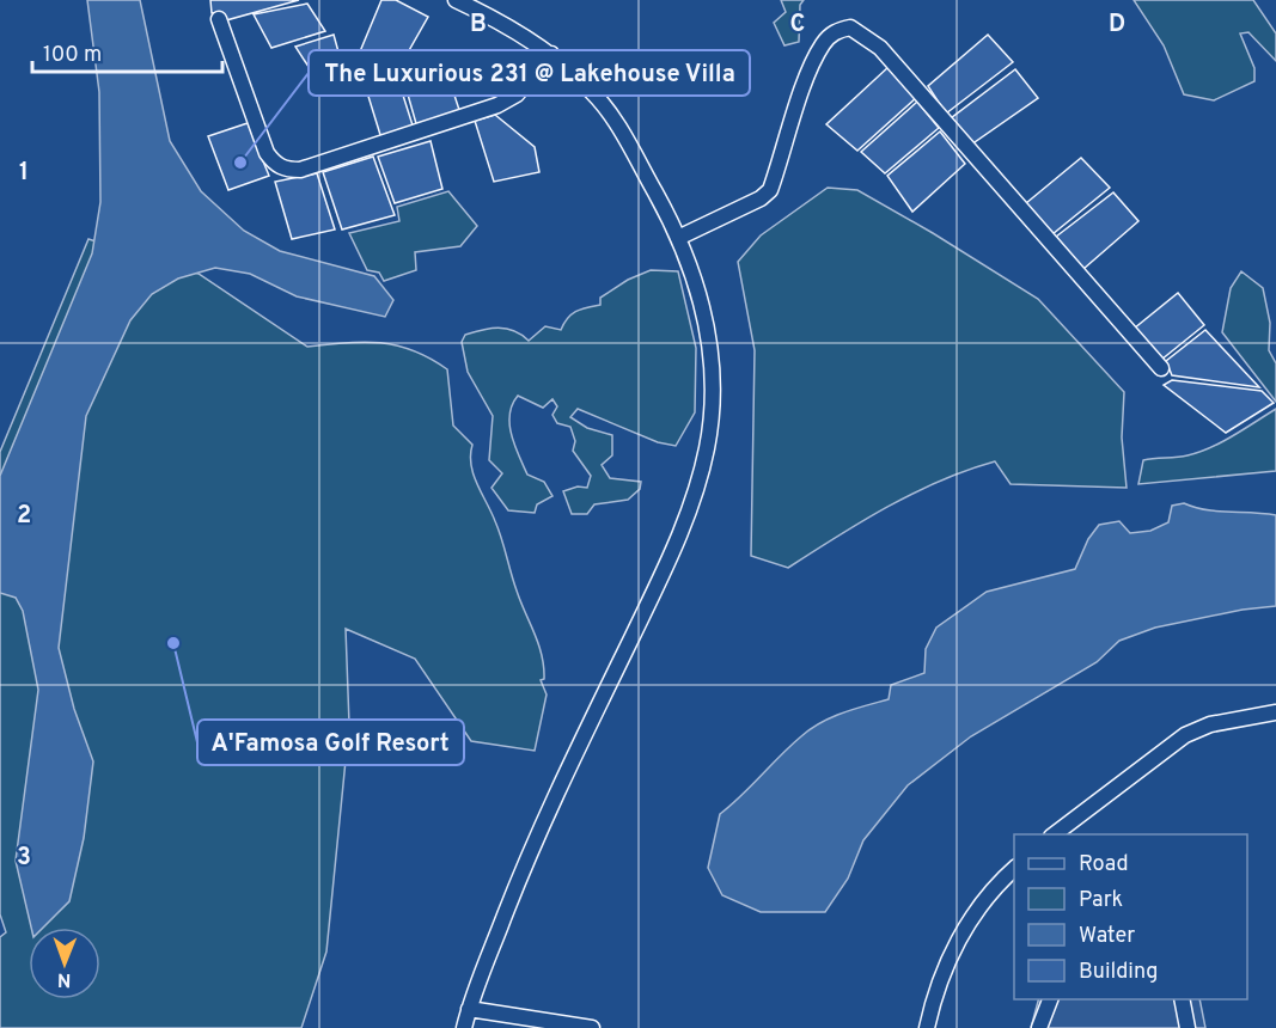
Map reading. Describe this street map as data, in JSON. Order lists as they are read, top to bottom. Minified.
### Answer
{"places":["The Luxurious 231 @ Lakehouse Villa","A'Famosa Golf Resort"],"legend":["Road","Park","Water","Building"],"scale_bar":"100 m","north":"bottom","grid":{"columns":["B","C","D"],"rows":["1","2","3"]}}
